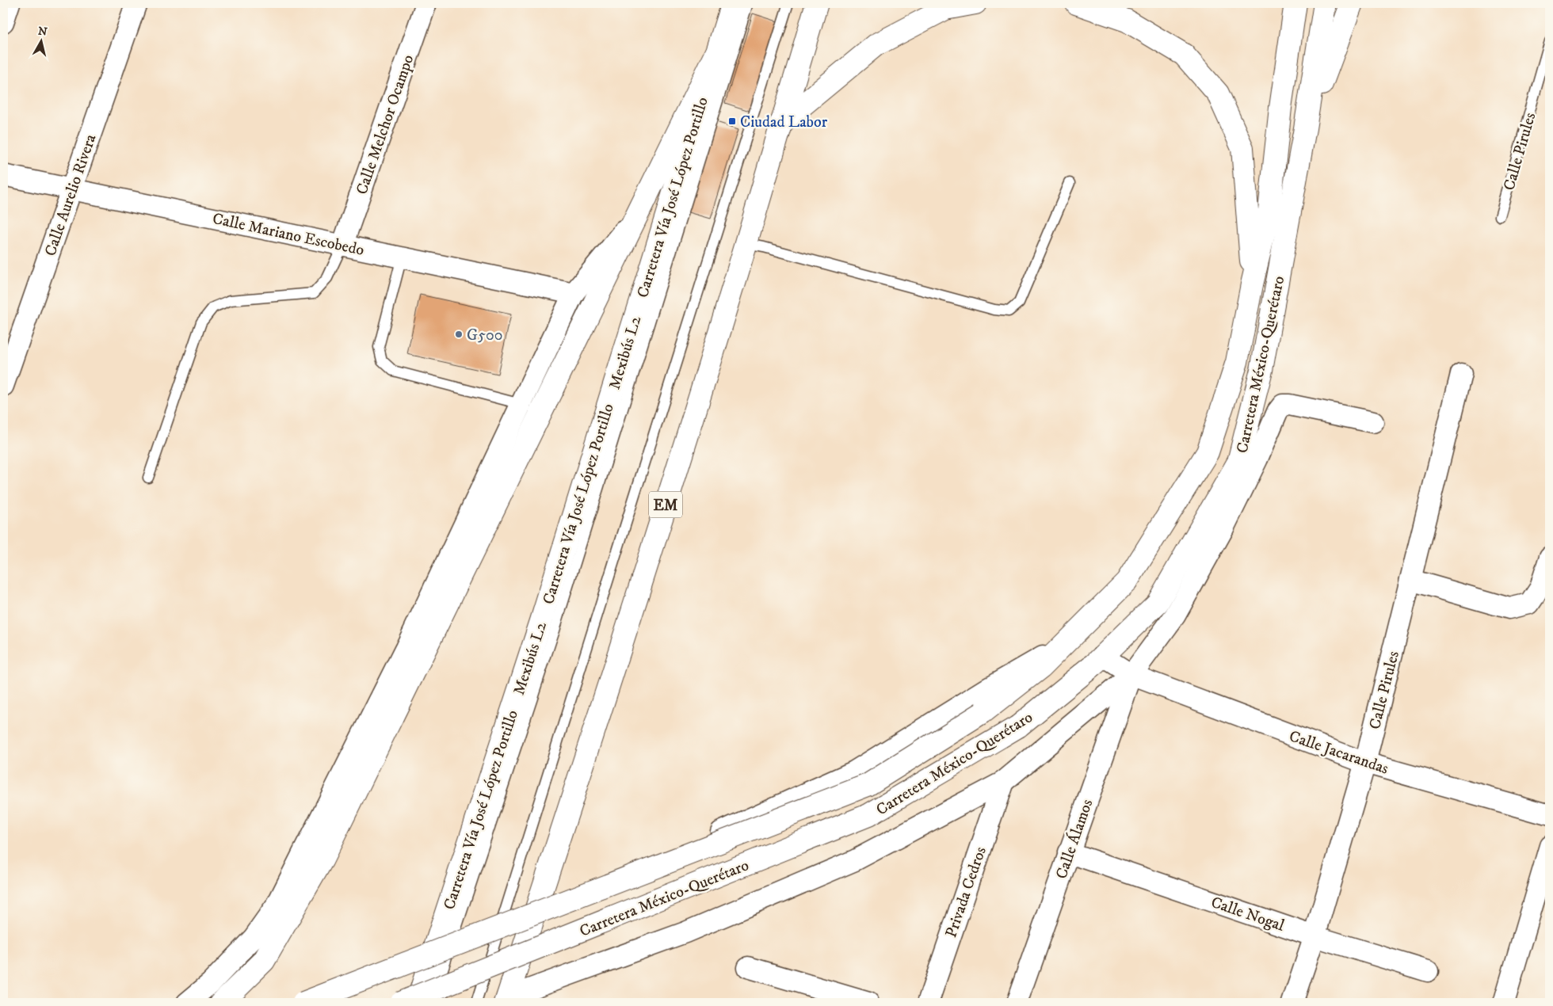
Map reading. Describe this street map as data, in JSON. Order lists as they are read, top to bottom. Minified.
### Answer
{"streets":{"main road":["Carretera Vía José López Portillo","Carretera México-Querétaro","EM"],"street":["Calle Melchor Ocampo","Calle Pirules","Calle Aurelio Rivera","Calle Mariano Escobedo","Calle Jacarandas","Calle Álamos","Privada Cedros","Calle Nogal"],"lane":["Mexibús L2"]},"crossings":[["Calle Melchor Ocampo","Calle Mariano Escobedo"],["Calle Pirules","Calle Jacarandas"],["Calle Pirules","Calle Nogal"],["Calle Aurelio Rivera","Calle Mariano Escobedo"],["Carretera México-Querétaro","Calle Jacarandas"],["Calle Jacarandas","Calle Álamos"],["Calle Álamos","Calle Nogal"]],"places":{"transit":["Ciudad Labor"],"other":["G500"]},"north":"top"}
